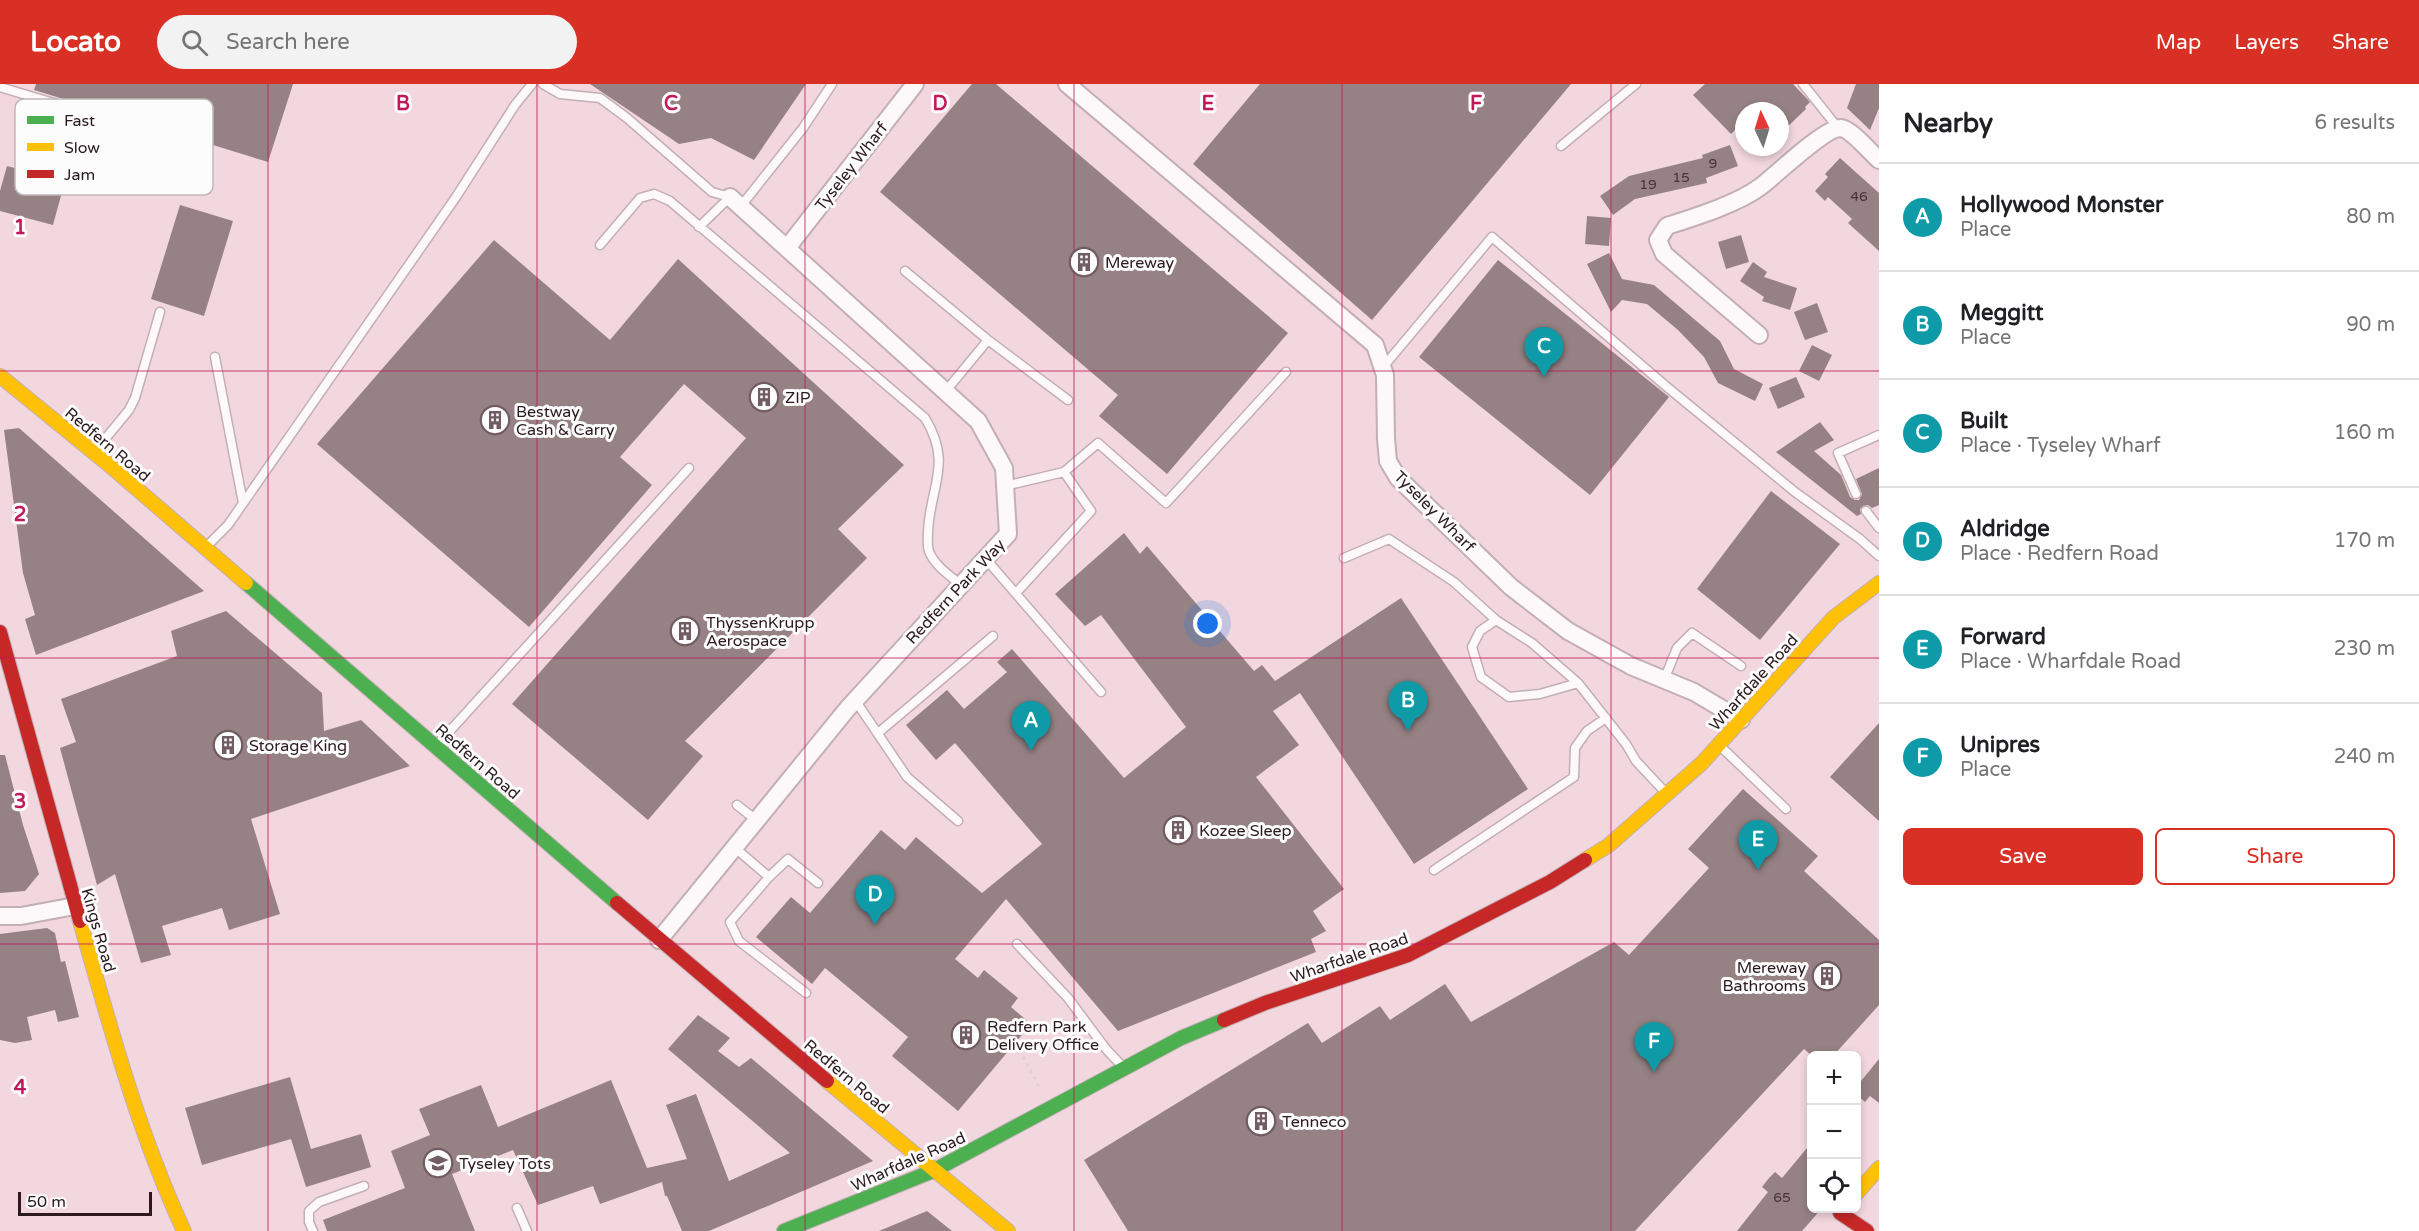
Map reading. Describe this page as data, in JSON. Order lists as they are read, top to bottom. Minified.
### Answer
{"streets":{"street":["Tyseley Wharf","Redfern Road","Redfern Park Way","Wharfdale Road","Kings Road"]},"crossings":[["Tyseley Wharf","Redfern Park Way"],["Tyseley Wharf","Wharfdale Road"],["Redfern Road","Redfern Park Way"],["Redfern Road","Wharfdale Road"]],"places":{"building":["Mereway","ZIP","Bestway Cash & Carry","ThyssenKrupp Aerospace","Storage King","Kozee Sleep","Mereway Bathrooms","Redfern Park Delivery Office","Tenneco"],"school or university":["Tyseley Tots"]},"house_numbers":["9","15","19","46","65"],"legend":["Fast","Slow","Jam"],"scale_bar":"50 m","north":"top","page":{"header":"Locato","search":"Search here","nav":["Map","Layers","Share"],"heading":["Nearby","6 results"],"list":[{"mark":"A","name":"Hollywood Monster","note":"Place","value":"80 m"},{"mark":"B","name":"Meggitt","note":"Place","value":"90 m"},{"mark":"C","name":"Built","note":"Place · Tyseley Wharf","value":"160 m"},{"mark":"D","name":"Aldridge","note":"Place · Redfern Road","value":"170 m"},{"mark":"E","name":"Forward","note":"Place · Wharfdale Road","value":"230 m"},{"mark":"F","name":"Unipres","note":"Place","value":"240 m"}],"pins":["C","B","A","E","D","F"],"buttons":["Save","Share"],"map_buttons":["+","−"],"scale":"50 m"},"grid":{"columns":["B","C","D","E","F"],"rows":["1","2","3","4"]}}
